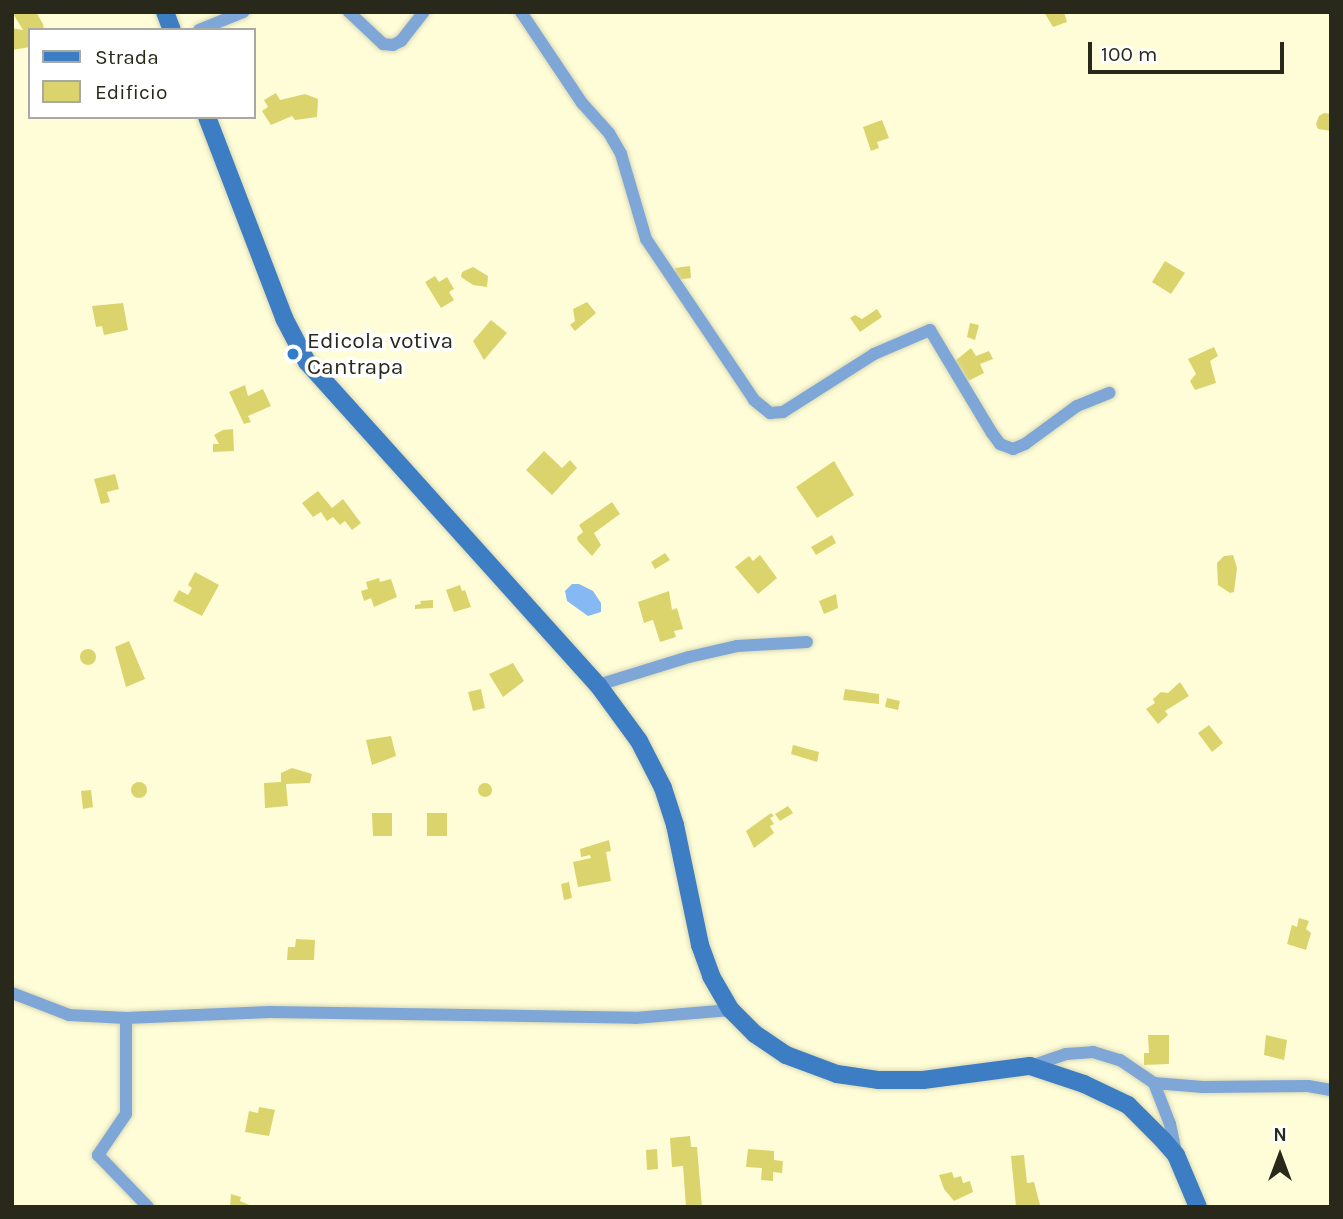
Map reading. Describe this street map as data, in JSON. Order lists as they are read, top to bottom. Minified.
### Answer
{"places":["Edicola votiva Cantrapa"],"legend":["Strada","Edificio"],"scale_bar":"100 m","north":"top"}
